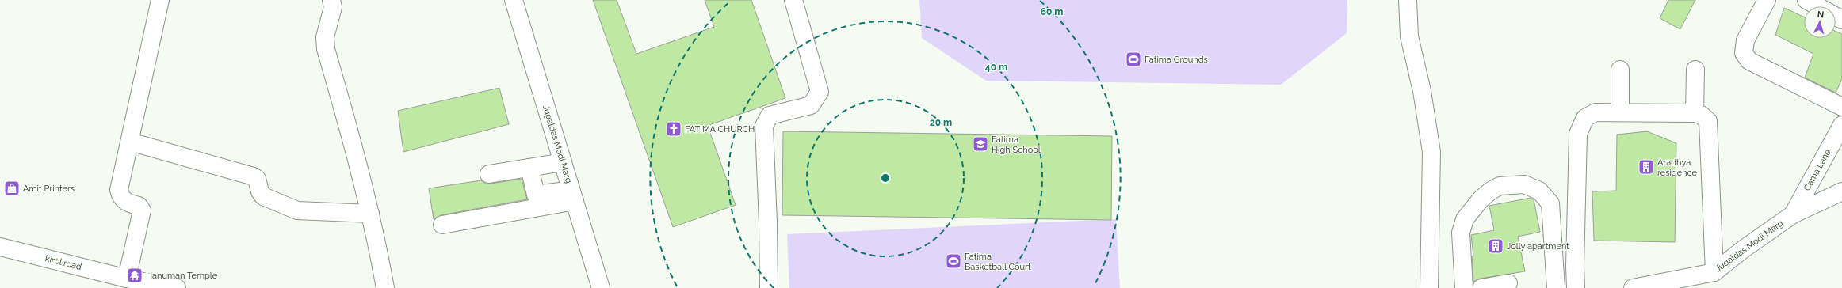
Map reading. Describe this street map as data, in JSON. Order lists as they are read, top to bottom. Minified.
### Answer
{"streets":{"street":["Jugaldas Modi Marg","Cama Lane","kirol road"]},"crossings":[["Jugaldas Modi Marg","Cama Lane"]],"places":{"sports":["Fatima Grounds","Fatima Basketball Court"],"church":["FATIMA CHURCH"],"school or university":["Fatima High School"],"building":["Aradhya residence","Jolly apartment"],"shop":["Amit Printers"],"temple":["Hanuman Temple"]},"north":"top","rings":["60 m","40 m","20 m"]}
